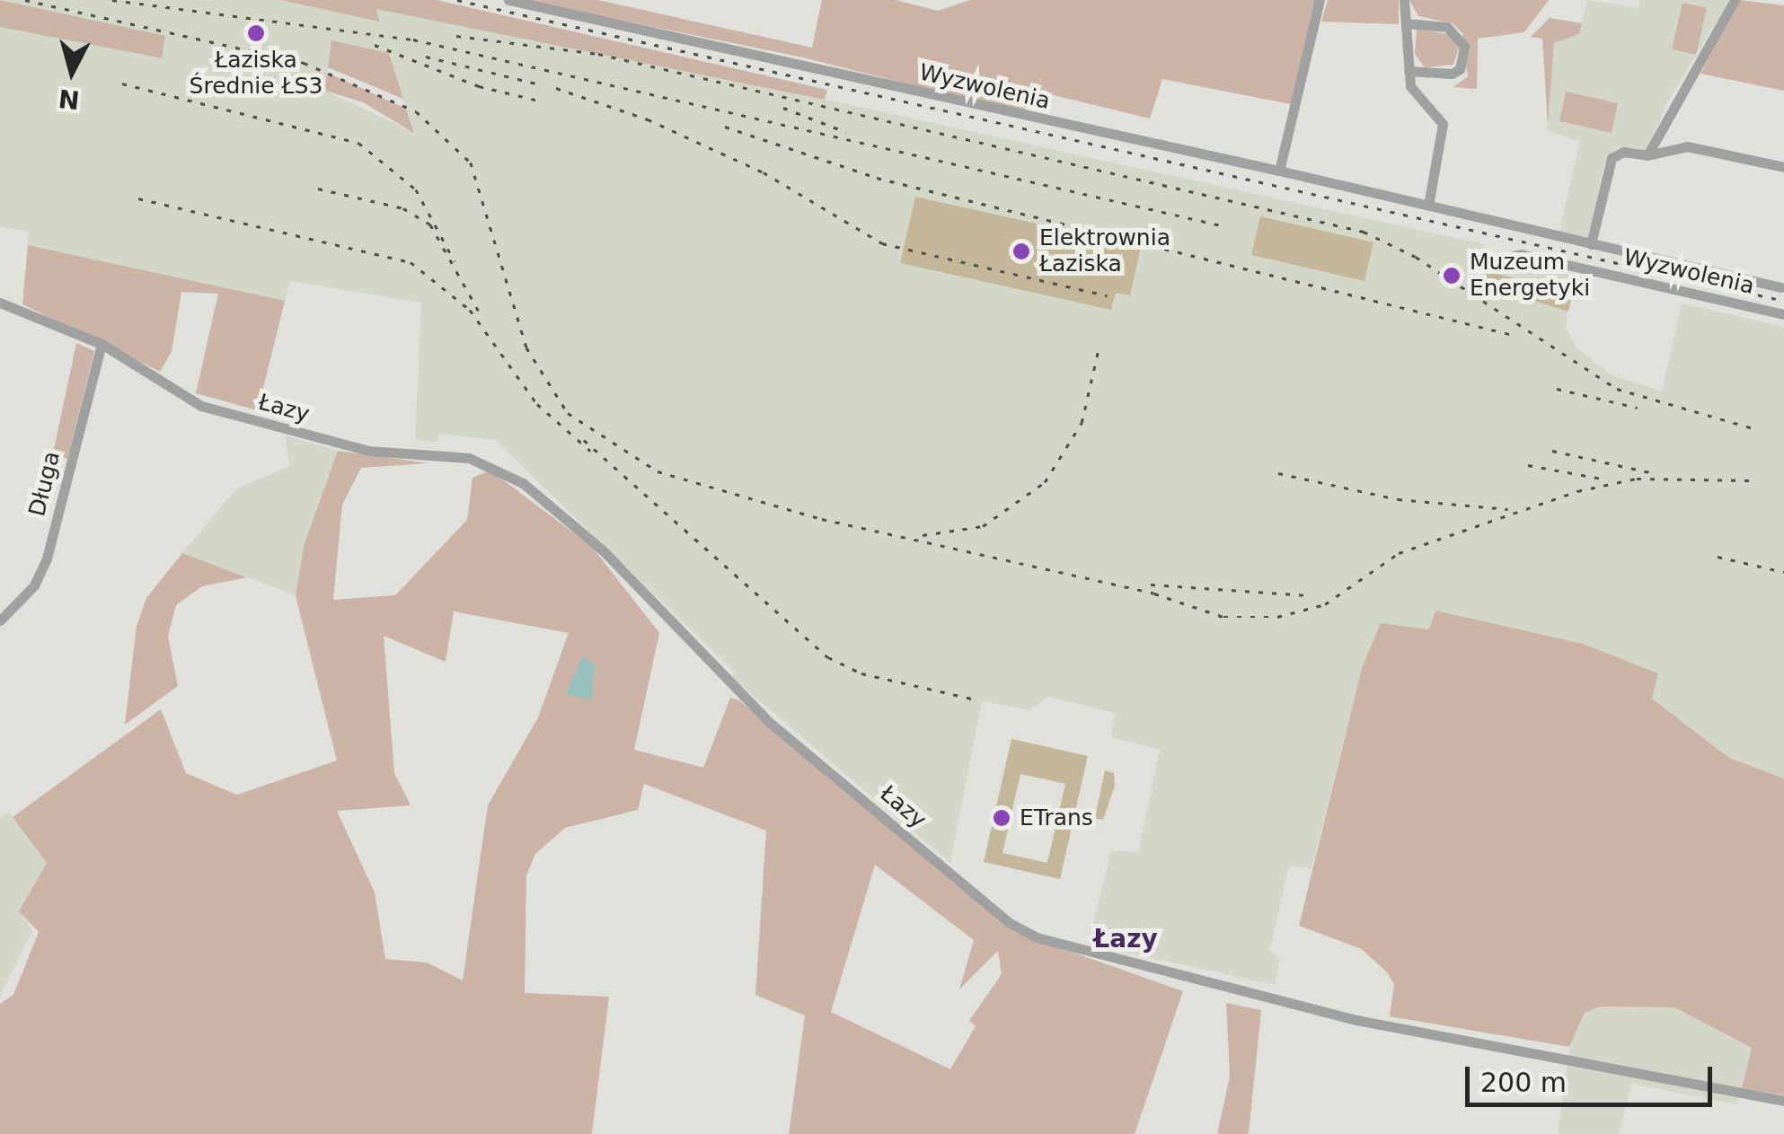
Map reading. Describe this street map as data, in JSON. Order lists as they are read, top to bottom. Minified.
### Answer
{"streets":{"street":["Wyzwolenia","Łazy","Długa"]},"crossings":[["Łazy","Długa"]],"districts":["Łazy"],"places":["Łaziska Średnie ŁS3","Elektrownia Łaziska","Muzeum Energetyki","ETrans"],"scale_bar":"200 m","north":"bottom"}
